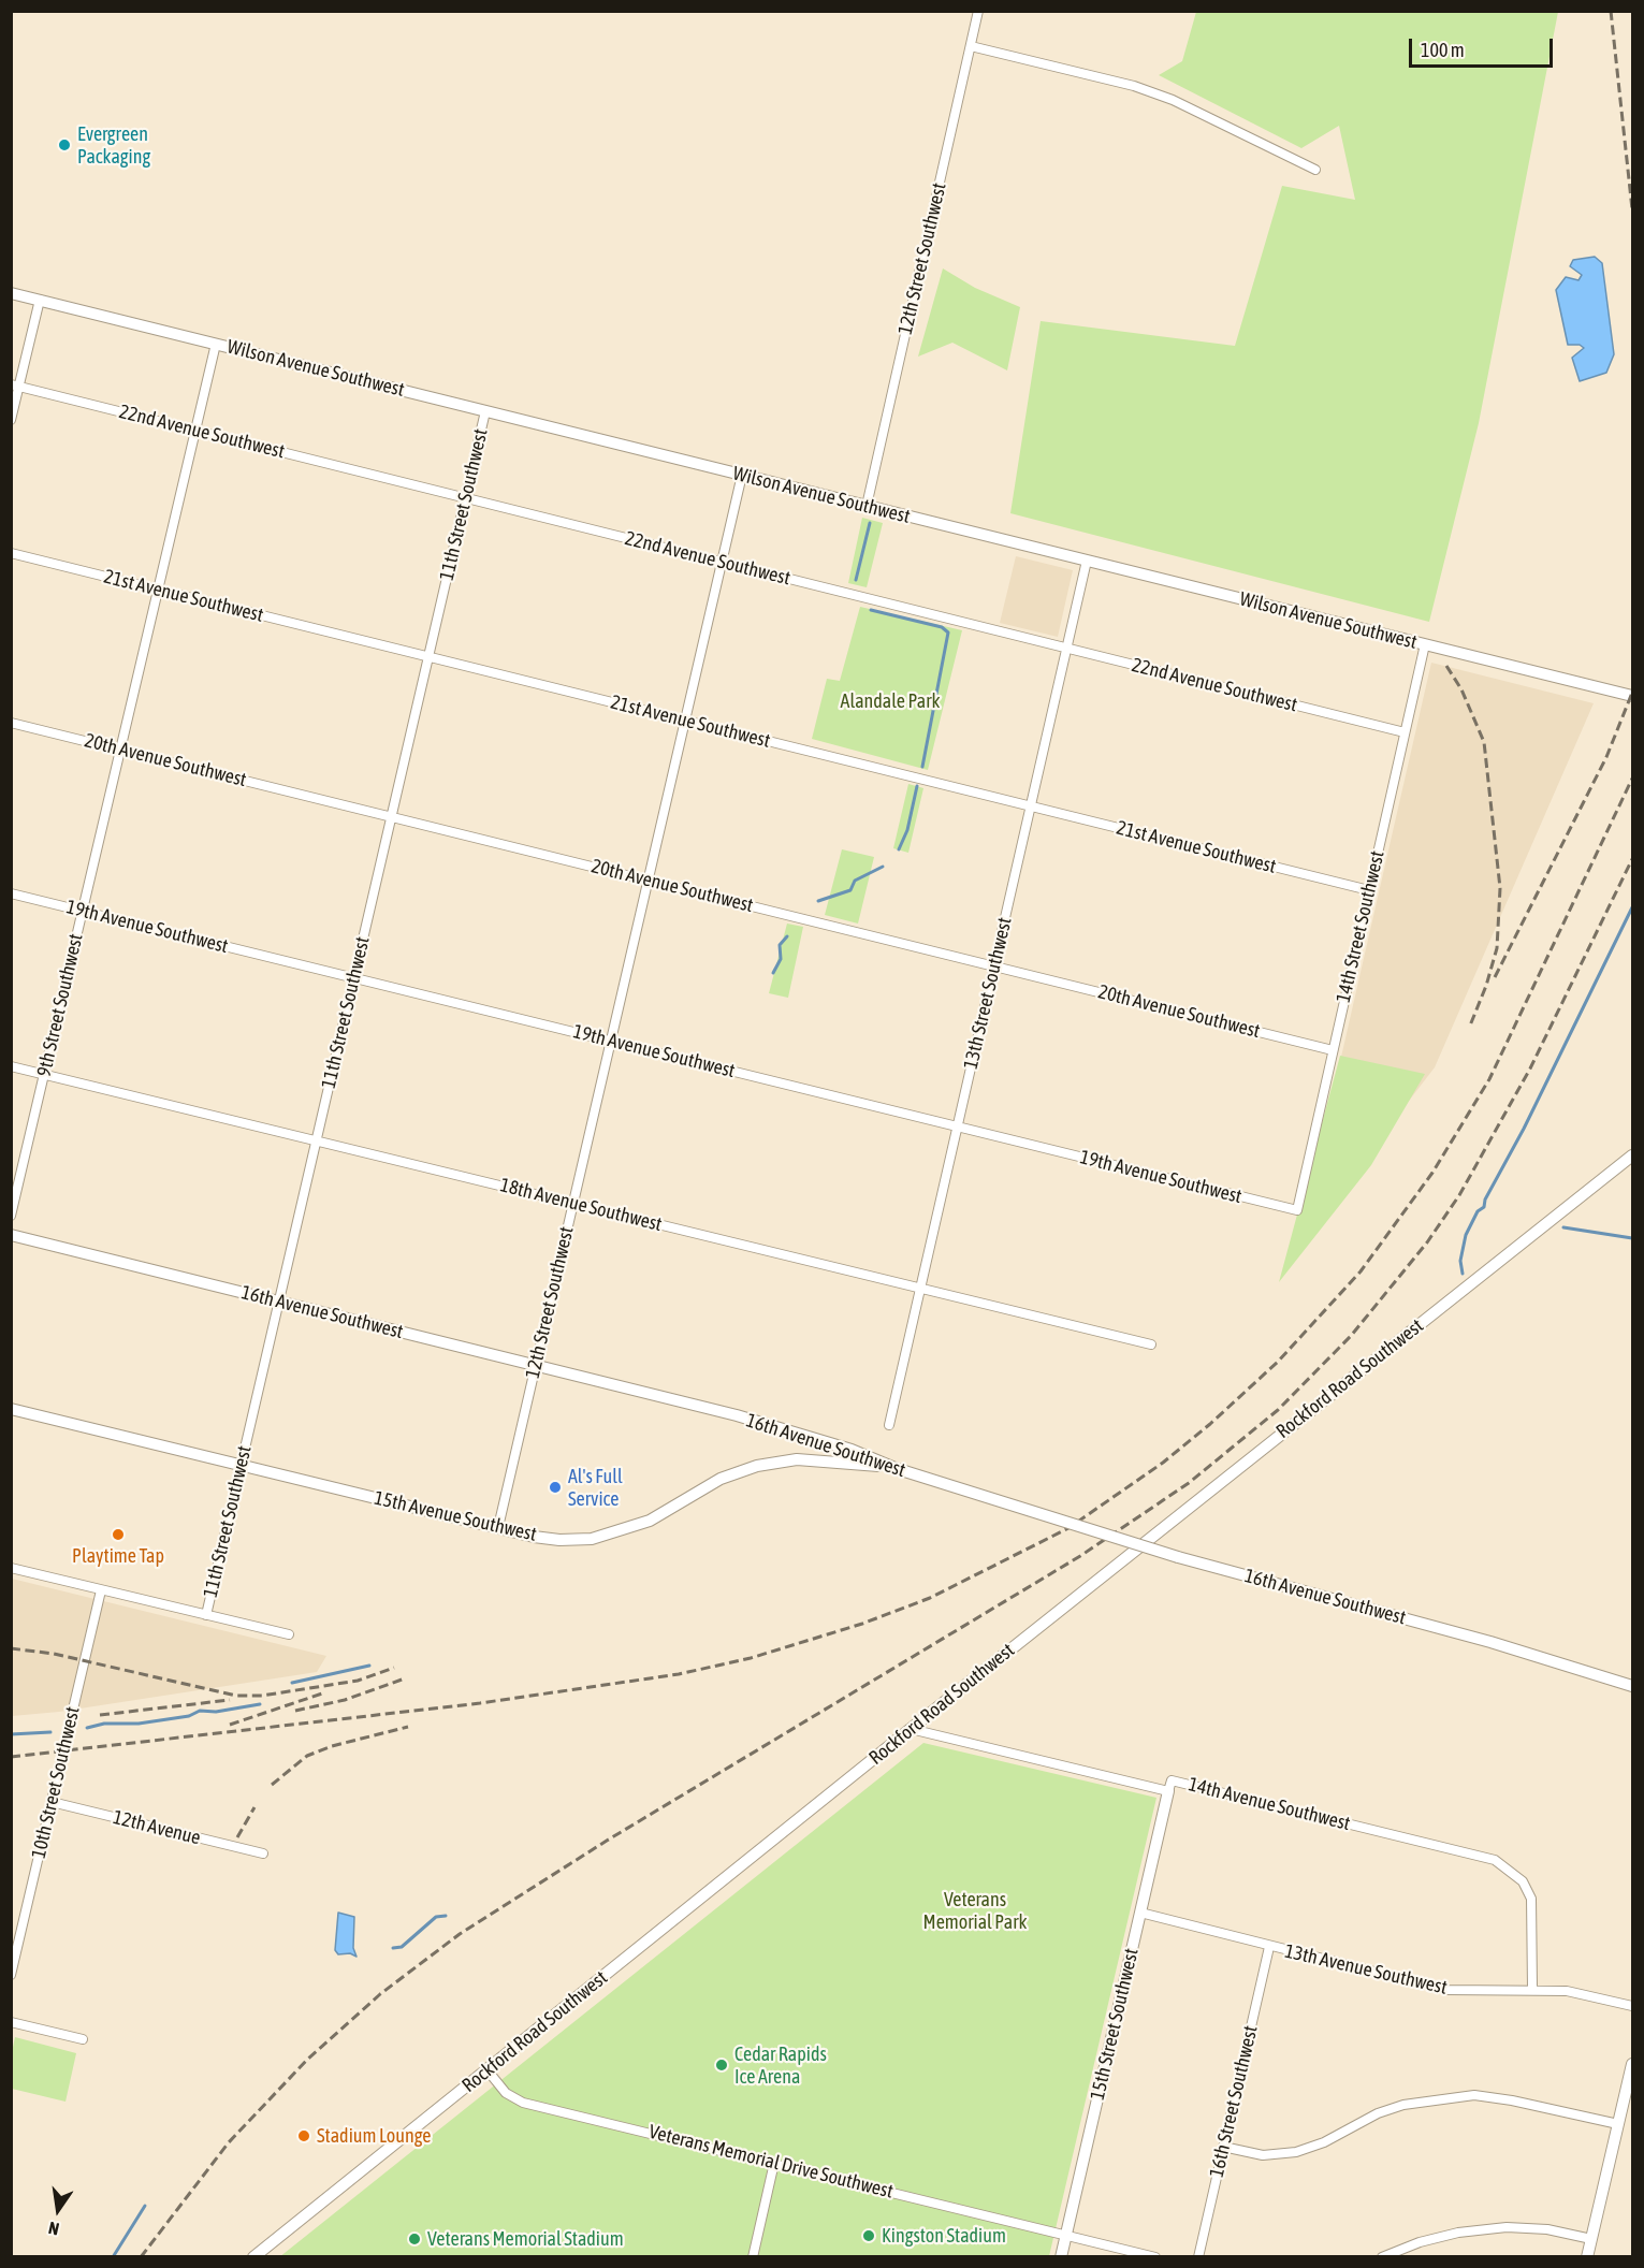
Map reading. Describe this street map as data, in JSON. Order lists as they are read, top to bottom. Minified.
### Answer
{"streets":{"main road":["Wilson Avenue Southwest","16th Avenue Southwest","Rockford Road Southwest","15th Avenue Southwest","15th Street Southwest"],"street":["12th Street Southwest","22nd Avenue Southwest","11th Street Southwest","21st Avenue Southwest","20th Avenue Southwest","19th Avenue Southwest","14th Street Southwest","13th Street Southwest","9th Street Southwest","18th Avenue Southwest","10th Street Southwest","14th Avenue Southwest","12th Avenue","13th Avenue Southwest","16th Street Southwest","Veterans Memorial Drive Southwest"]},"crossings":[["12th Street Southwest","Wilson Avenue Southwest"],["12th Street Southwest","22nd Avenue Southwest"],["12th Street Southwest","21st Avenue Southwest"],["12th Street Southwest","20th Avenue Southwest"],["12th Street Southwest","19th Avenue Southwest"],["12th Street Southwest","18th Avenue Southwest"],["12th Street Southwest","16th Avenue Southwest"],["12th Street Southwest","15th Avenue Southwest"],["Wilson Avenue Southwest","11th Street Southwest"],["Wilson Avenue Southwest","14th Street Southwest"],["Wilson Avenue Southwest","13th Street Southwest"],["Wilson Avenue Southwest","9th Street Southwest"],["22nd Avenue Southwest","11th Street Southwest"],["22nd Avenue Southwest","14th Street Southwest"],["22nd Avenue Southwest","13th Street Southwest"],["22nd Avenue Southwest","9th Street Southwest"],["11th Street Southwest","21st Avenue Southwest"],["11th Street Southwest","20th Avenue Southwest"],["11th Street Southwest","19th Avenue Southwest"],["11th Street Southwest","18th Avenue Southwest"],["11th Street Southwest","16th Avenue Southwest"],["11th Street Southwest","15th Avenue Southwest"],["21st Avenue Southwest","14th Street Southwest"],["21st Avenue Southwest","13th Street Southwest"],["21st Avenue Southwest","9th Street Southwest"],["20th Avenue Southwest","14th Street Southwest"],["20th Avenue Southwest","13th Street Southwest"],["20th Avenue Southwest","9th Street Southwest"],["19th Avenue Southwest","14th Street Southwest"],["19th Avenue Southwest","13th Street Southwest"],["19th Avenue Southwest","9th Street Southwest"],["13th Street Southwest","18th Avenue Southwest"],["9th Street Southwest","18th Avenue Southwest"],["16th Avenue Southwest","15th Avenue Southwest"],["Rockford Road Southwest","14th Avenue Southwest"],["Rockford Road Southwest","Veterans Memorial Drive Southwest"],["10th Street Southwest","12th Avenue"],["14th Avenue Southwest","13th Avenue Southwest"],["14th Avenue Southwest","15th Street Southwest"],["13th Avenue Southwest","15th Street Southwest"],["13th Avenue Southwest","16th Street Southwest"],["15th Street Southwest","Veterans Memorial Drive Southwest"]],"parks":["Alandale Park","Veterans Memorial Park"],"places":["Evergreen Packaging","Al's Full Service","Playtime Tap","Cedar Rapids Ice Arena","Stadium Lounge","Kingston Stadium","Veterans Memorial Stadium"],"scale_bar":"100 m","north":"bottom"}
